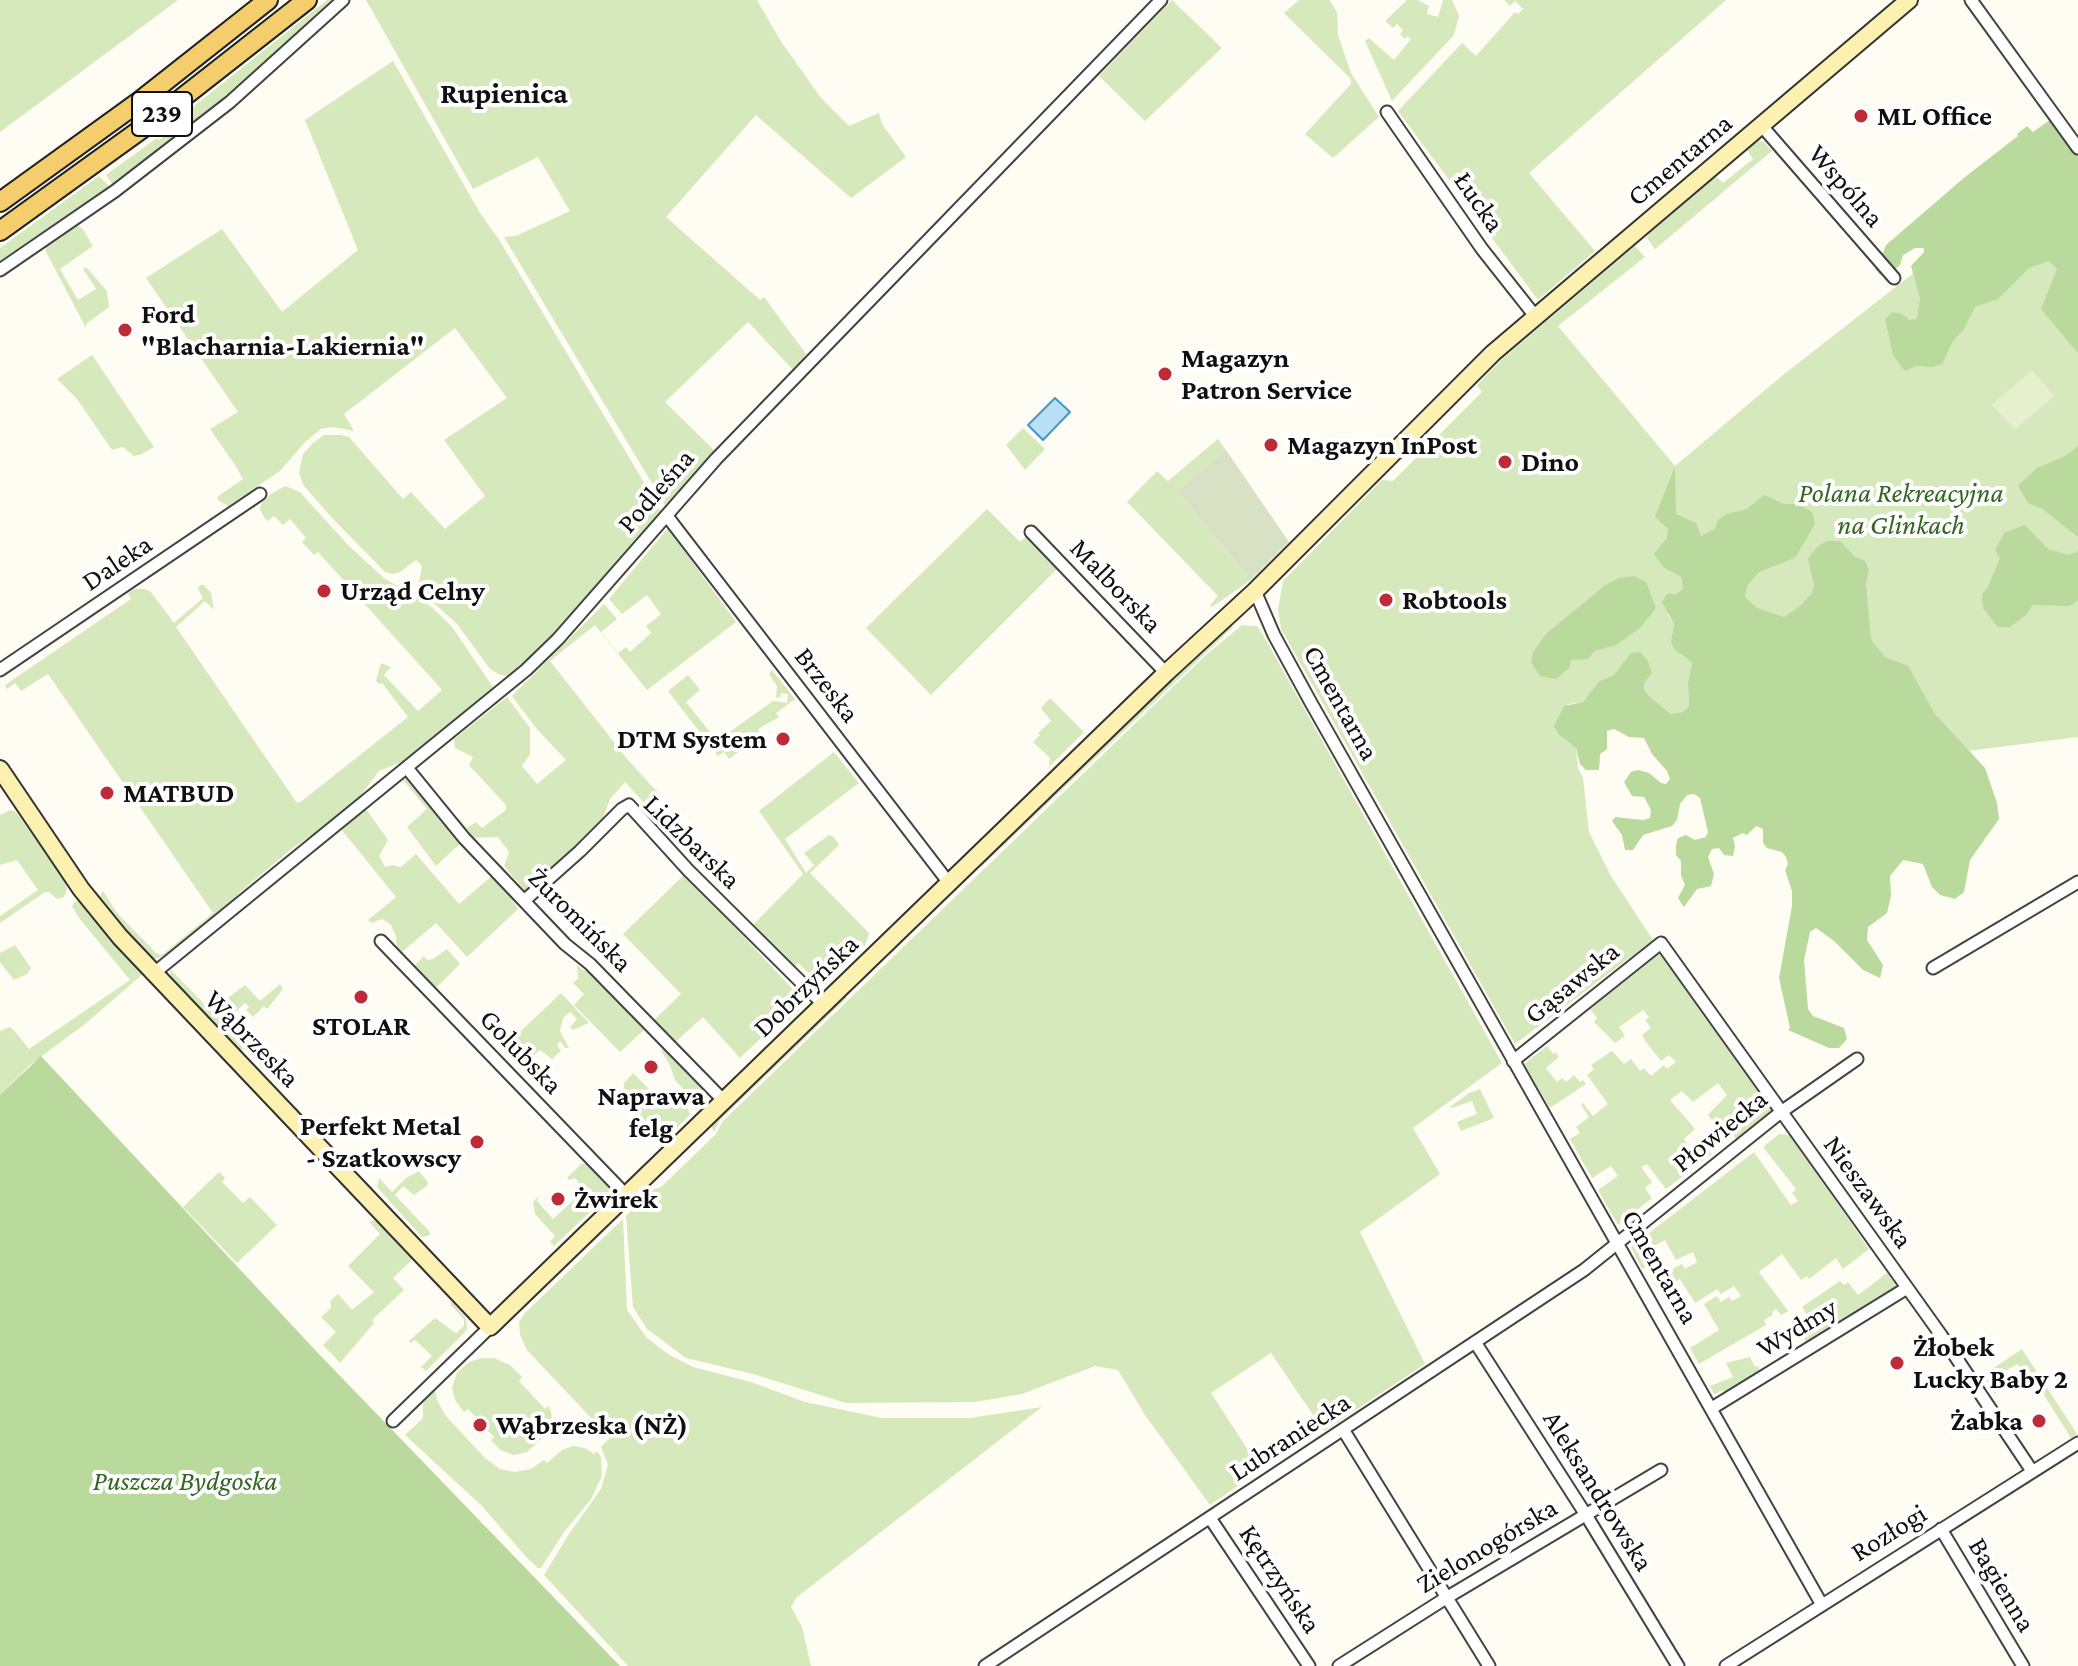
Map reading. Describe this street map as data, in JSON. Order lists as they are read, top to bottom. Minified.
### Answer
{"streets":{"main road":["239"],"street":["Cmentarna","Wspólna","Łucka","Podleśna","Daleka","Malborska","Brzeska","Lidzbarska","Żuromińska","Gąsawska","Dobrzyńska","Wąbrzeska","Golubska","Płowiecka","Nieszawska","Wydmy","Lubraniecka","Aleksandrowska","Rozłogi","Zielonogórska","Kętrzyńska","Bagienna"]},"crossings":[["Cmentarna","Wspólna"],["Cmentarna","Łucka"],["Cmentarna","Gąsawska"],["Cmentarna","Dobrzyńska"],["Cmentarna","Płowiecka"],["Cmentarna","Wydmy"],["Cmentarna","Lubraniecka"],["Cmentarna","Rozłogi"],["Podleśna","Brzeska"],["Podleśna","Żuromińska"],["Podleśna","Wąbrzeska"],["Malborska","Dobrzyńska"],["Brzeska","Dobrzyńska"],["Lidzbarska","Żuromińska"],["Lidzbarska","Dobrzyńska"],["Żuromińska","Dobrzyńska"],["Gąsawska","Nieszawska"],["Dobrzyńska","Wąbrzeska"],["Dobrzyńska","Golubska"],["Płowiecka","Nieszawska"],["Płowiecka","Lubraniecka"],["Nieszawska","Wydmy"],["Nieszawska","Rozłogi"],["Lubraniecka","Aleksandrowska"],["Lubraniecka","Kętrzyńska"],["Aleksandrowska","Zielonogórska"],["Rozłogi","Bagienna"]],"districts":["Rupienica"],"parks":["Polana Rekreacyjna na Glinkach","Puszcza Bydgoska"],"places":["ML Office","Ford \"Blacharnia-Lakiernia\"","Magazyn Patron Service","Magazyn InPost","Dino","Urząd Celny","Robtools","DTM System","MATBUD","STOLAR","Naprawa felg","Perfekt Metal - Szatkowscy","Żwirek","Żłobek Lucky Baby 2","Żabka","Wąbrzeska (NŻ)"]}
